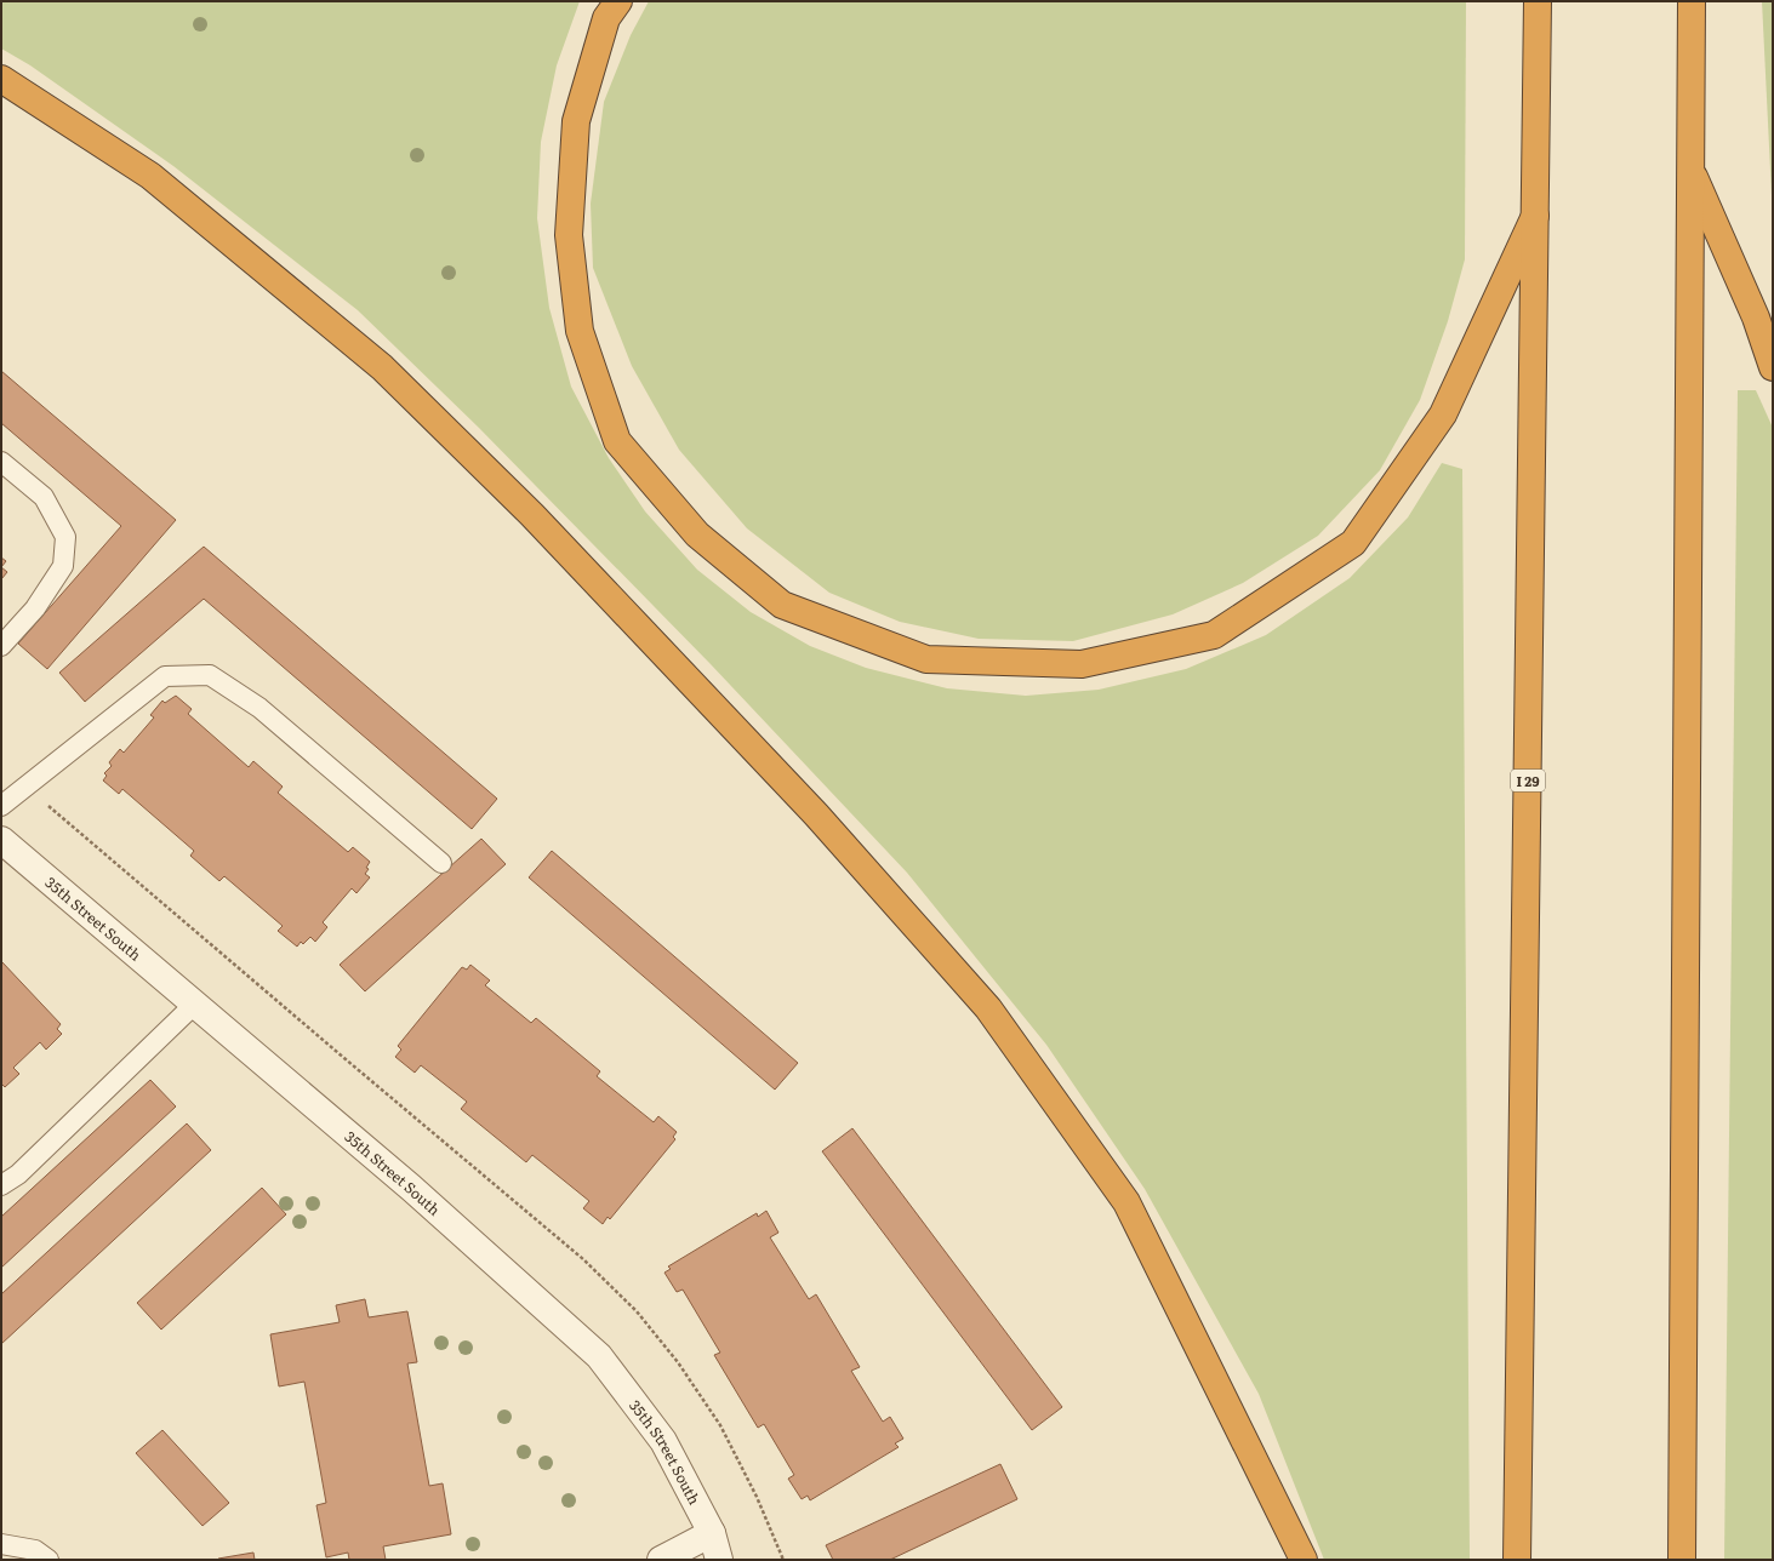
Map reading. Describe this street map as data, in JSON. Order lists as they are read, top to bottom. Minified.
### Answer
{"streets":{"highway":["I 29"],"street":["35th Street South"]}}
